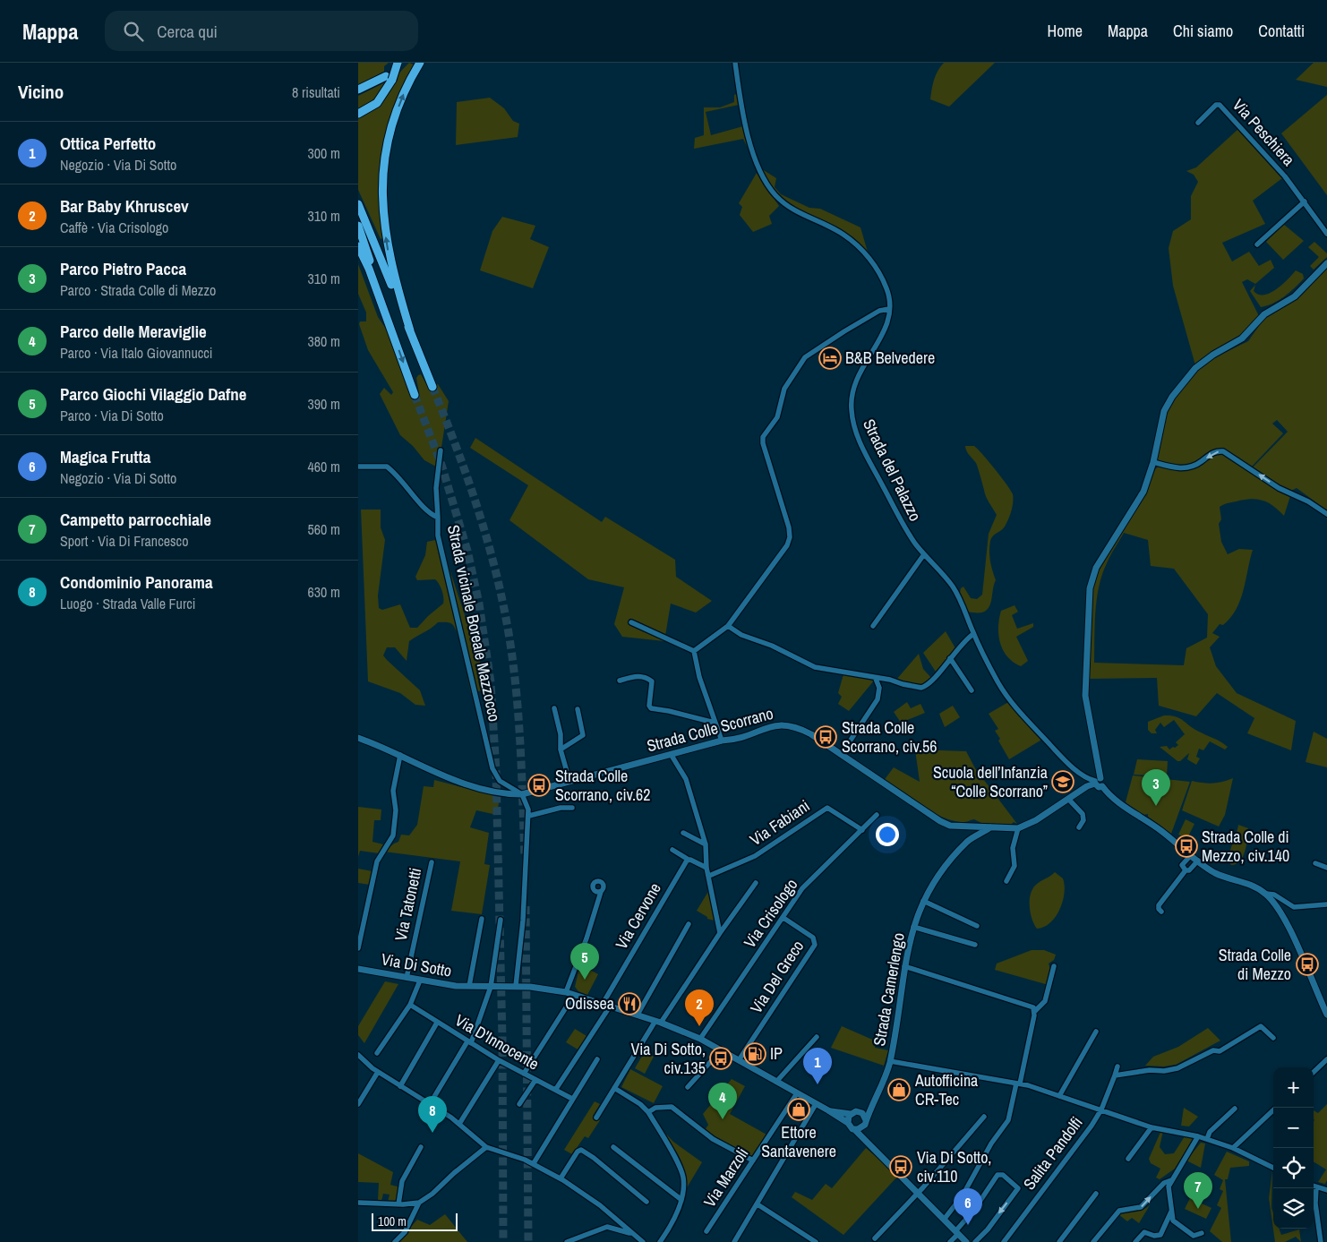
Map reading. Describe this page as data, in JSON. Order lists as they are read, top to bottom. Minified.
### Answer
{"streets":{"street":["Via Peschiera","Strada del Palazzo","Strada vicinale Boreale Mazzocco","Strada Colle Scorrano","Via Fabiani","Via Tatonetti","Via Crisologo","Via Cervone","Via Di Sotto","Via Del Greco","Strada Camerlengo","Via D'Innocente","Salita Pandolfi","Via Marzoli"]},"crossings":[["Strada del Palazzo","Strada Colle Scorrano"],["Strada vicinale Boreale Mazzocco","Strada Colle Scorrano"],["Strada Colle Scorrano","Strada Camerlengo"],["Via Fabiani","Via Crisologo"],["Via Tatonetti","Via Di Sotto"],["Via Crisologo","Via Di Sotto"],["Via Crisologo","Via Del Greco"],["Via Cervone","Via Di Sotto"],["Via Di Sotto","Via Del Greco"],["Via Di Sotto","Strada Camerlengo"],["Via Di Sotto","Via Marzoli"]],"places":{"hotel":["B&B Belvedere"],"bus stop":["Strada Colle Scorrano, civ.56","Strada Colle Scorrano, civ.62","Strada Colle di Mezzo, civ.140","Strada Colle di Mezzo","Via Di Sotto, civ.135","Via Di Sotto, civ.110"],"school or university":["Scuola dell’Infanzia “Colle Scorrano”"],"restaurant":["Odissea"],"fuel station":["IP"],"shop":["Autofficina CR-Tec","Ettore Santavenere"]},"scale_bar":"100 m","page":{"header":"Mappa","search":"Cerca qui","nav":["Home","Mappa","Chi siamo","Contatti"],"heading":["Vicino","8 risultati"],"list":[{"mark":"1","name":"Ottica Perfetto","note":"Negozio · Via Di Sotto","value":"300 m"},{"mark":"2","name":"Bar Baby Khruscev","note":"Caffè · Via Crisologo","value":"310 m"},{"mark":"3","name":"Parco Pietro Pacca","note":"Parco · Strada Colle di Mezzo","value":"310 m"},{"mark":"4","name":"Parco delle Meraviglie","note":"Parco · Via Italo Giovannucci","value":"380 m"},{"mark":"5","name":"Parco Giochi Vilaggio Dafne","note":"Parco · Via Di Sotto","value":"390 m"},{"mark":"6","name":"Magica Frutta","note":"Negozio · Via Di Sotto","value":"460 m"},{"mark":"7","name":"Campetto parrocchiale","note":"Sport · Via Di Francesco","value":"560 m"},{"mark":"8","name":"Condominio Panorama","note":"Luogo · Strada Valle Furci","value":"630 m"}],"pins":["3","5","2","1","4","8","7","6"],"map_buttons":["+","−"],"scale":"100 m"}}
